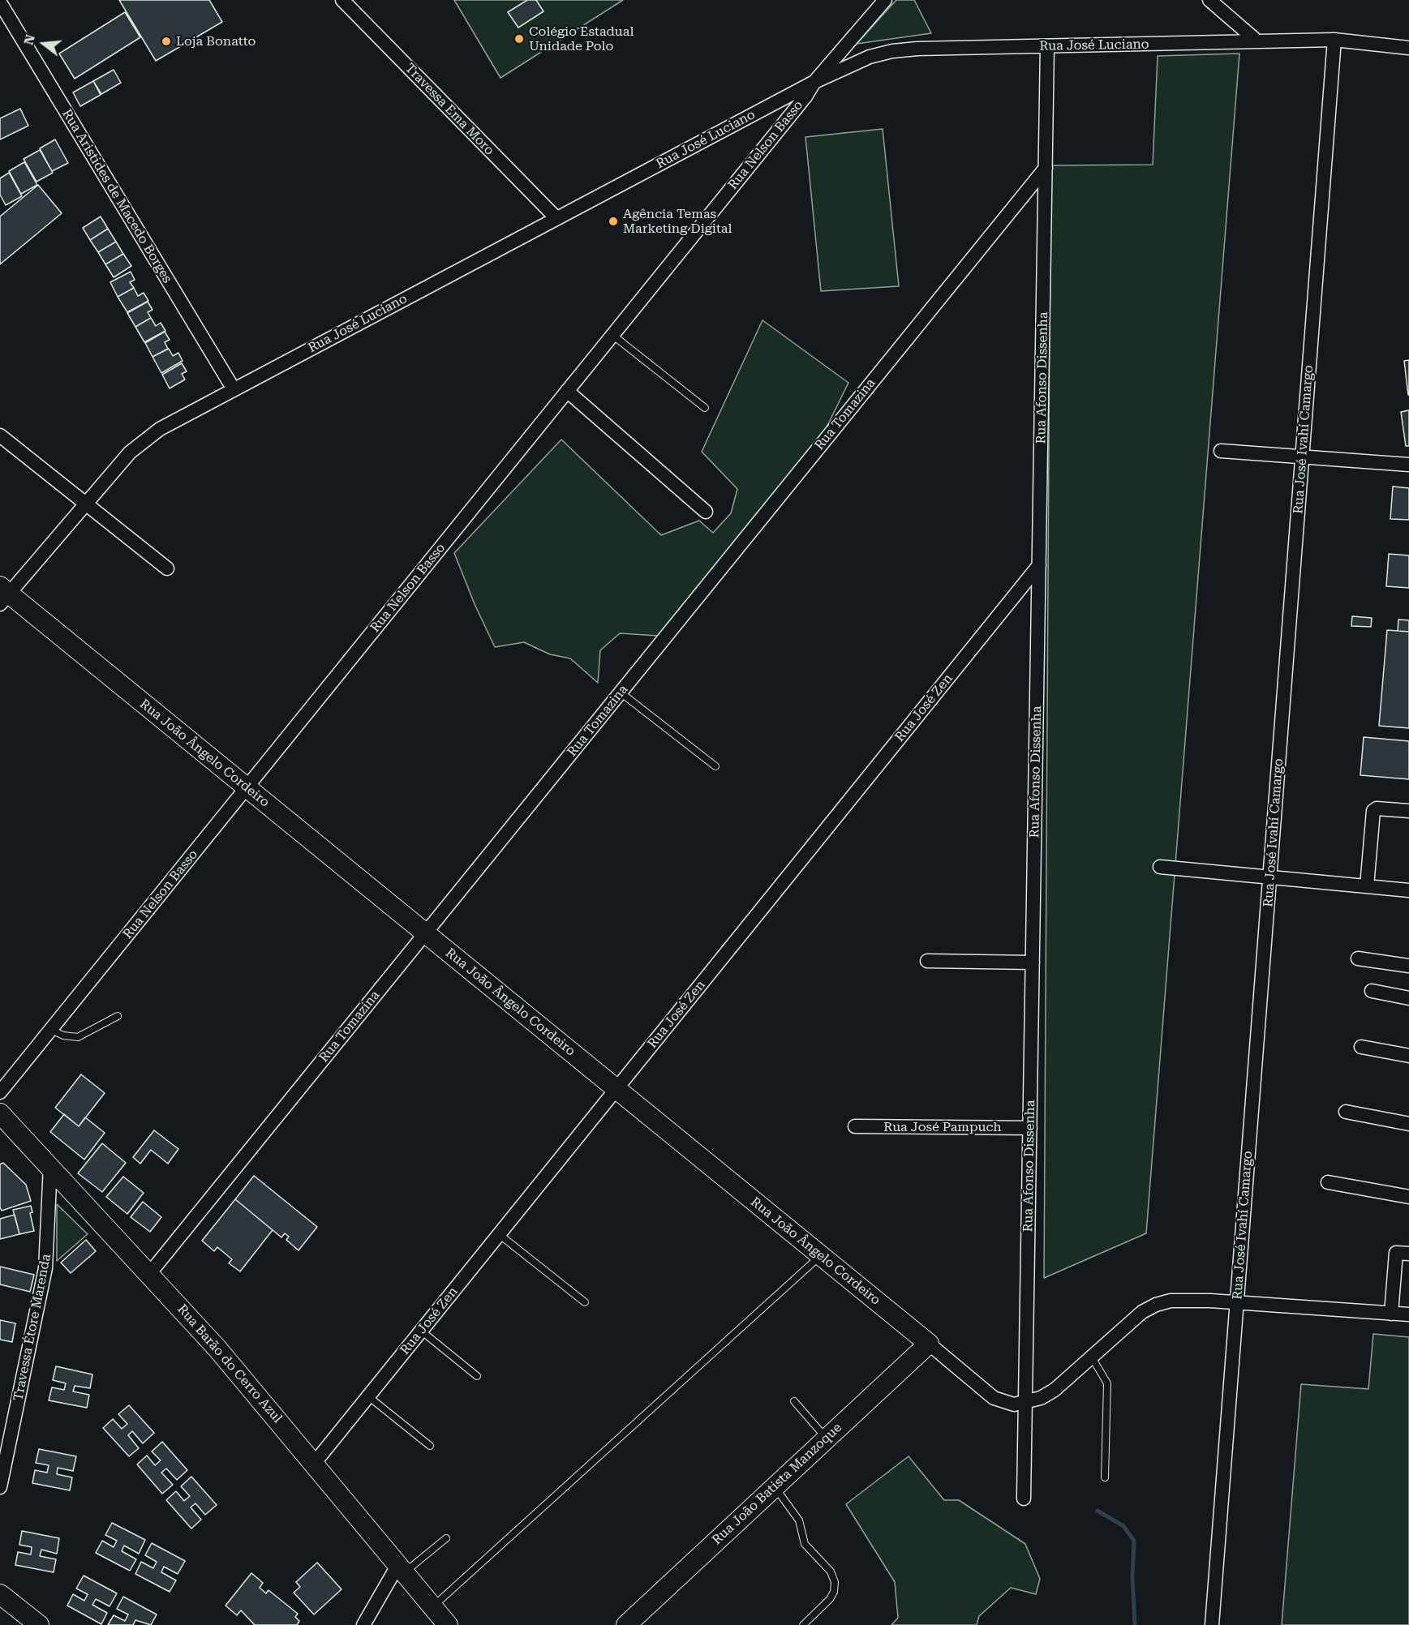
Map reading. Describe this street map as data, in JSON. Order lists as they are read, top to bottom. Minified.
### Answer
{"streets":{"street":["Rua José Luciano","Travessa Ema Moro","Rua Nelson Basso","Rua Aristides de Macedo Borges","Rua Afonso Dissenha","Rua Tomazina","Rua José Ivahí Camargo","Rua José Zen","Rua João Ângelo Cordeiro","Rua José Pampuch","Travessa Étore Marenda","Rua Barão do Cerro Azul","Rua João Batista Manzoque"]},"crossings":[["Rua José Luciano","Travessa Ema Moro"],["Rua José Luciano","Rua Nelson Basso"],["Rua José Luciano","Rua Aristides de Macedo Borges"],["Rua José Luciano","Rua Afonso Dissenha"],["Rua José Luciano","Rua José Ivahí Camargo"],["Rua José Luciano","Rua João Ângelo Cordeiro"],["Rua Nelson Basso","Rua João Ângelo Cordeiro"],["Rua Afonso Dissenha","Rua Tomazina"],["Rua Afonso Dissenha","Rua José Zen"],["Rua Afonso Dissenha","Rua João Ângelo Cordeiro"],["Rua Afonso Dissenha","Rua José Pampuch"],["Rua Tomazina","Rua João Ângelo Cordeiro"],["Rua Tomazina","Rua Barão do Cerro Azul"],["Rua José Zen","Rua João Ângelo Cordeiro"],["Rua José Zen","Rua Barão do Cerro Azul"],["Rua João Ângelo Cordeiro","Rua João Batista Manzoque"],["Travessa Étore Marenda","Rua Barão do Cerro Azul"]],"places":["Colégio Estadual Unidade Polo","Loja Bonatto","Agência Temas Marketing Digital"],"north":"left"}
